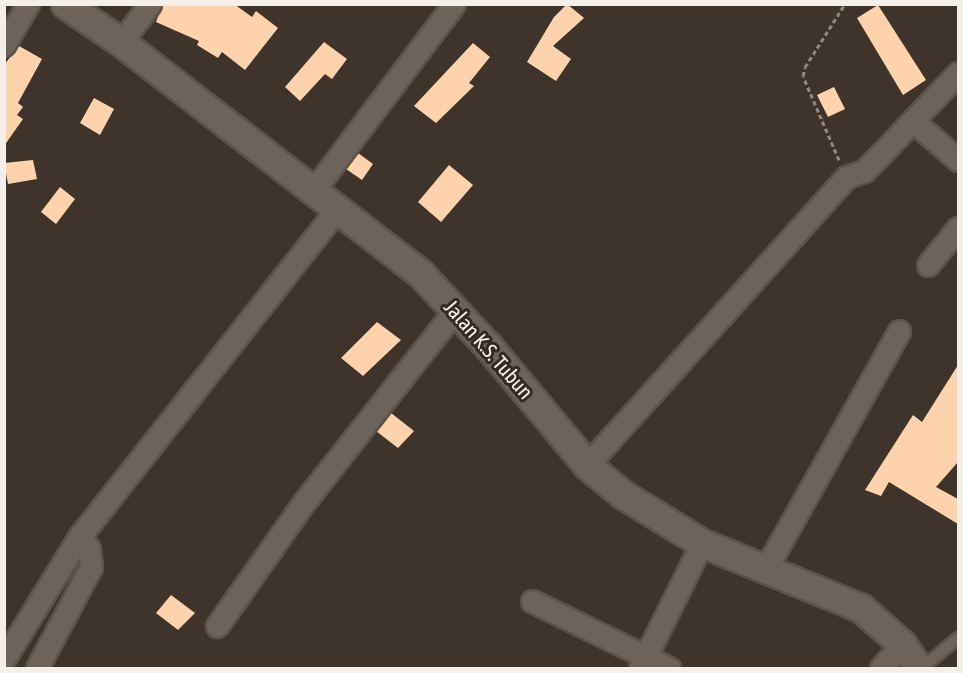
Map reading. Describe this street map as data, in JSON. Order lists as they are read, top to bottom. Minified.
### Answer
{"streets":{"street":["Jalan K.S. Tubun"]}}
